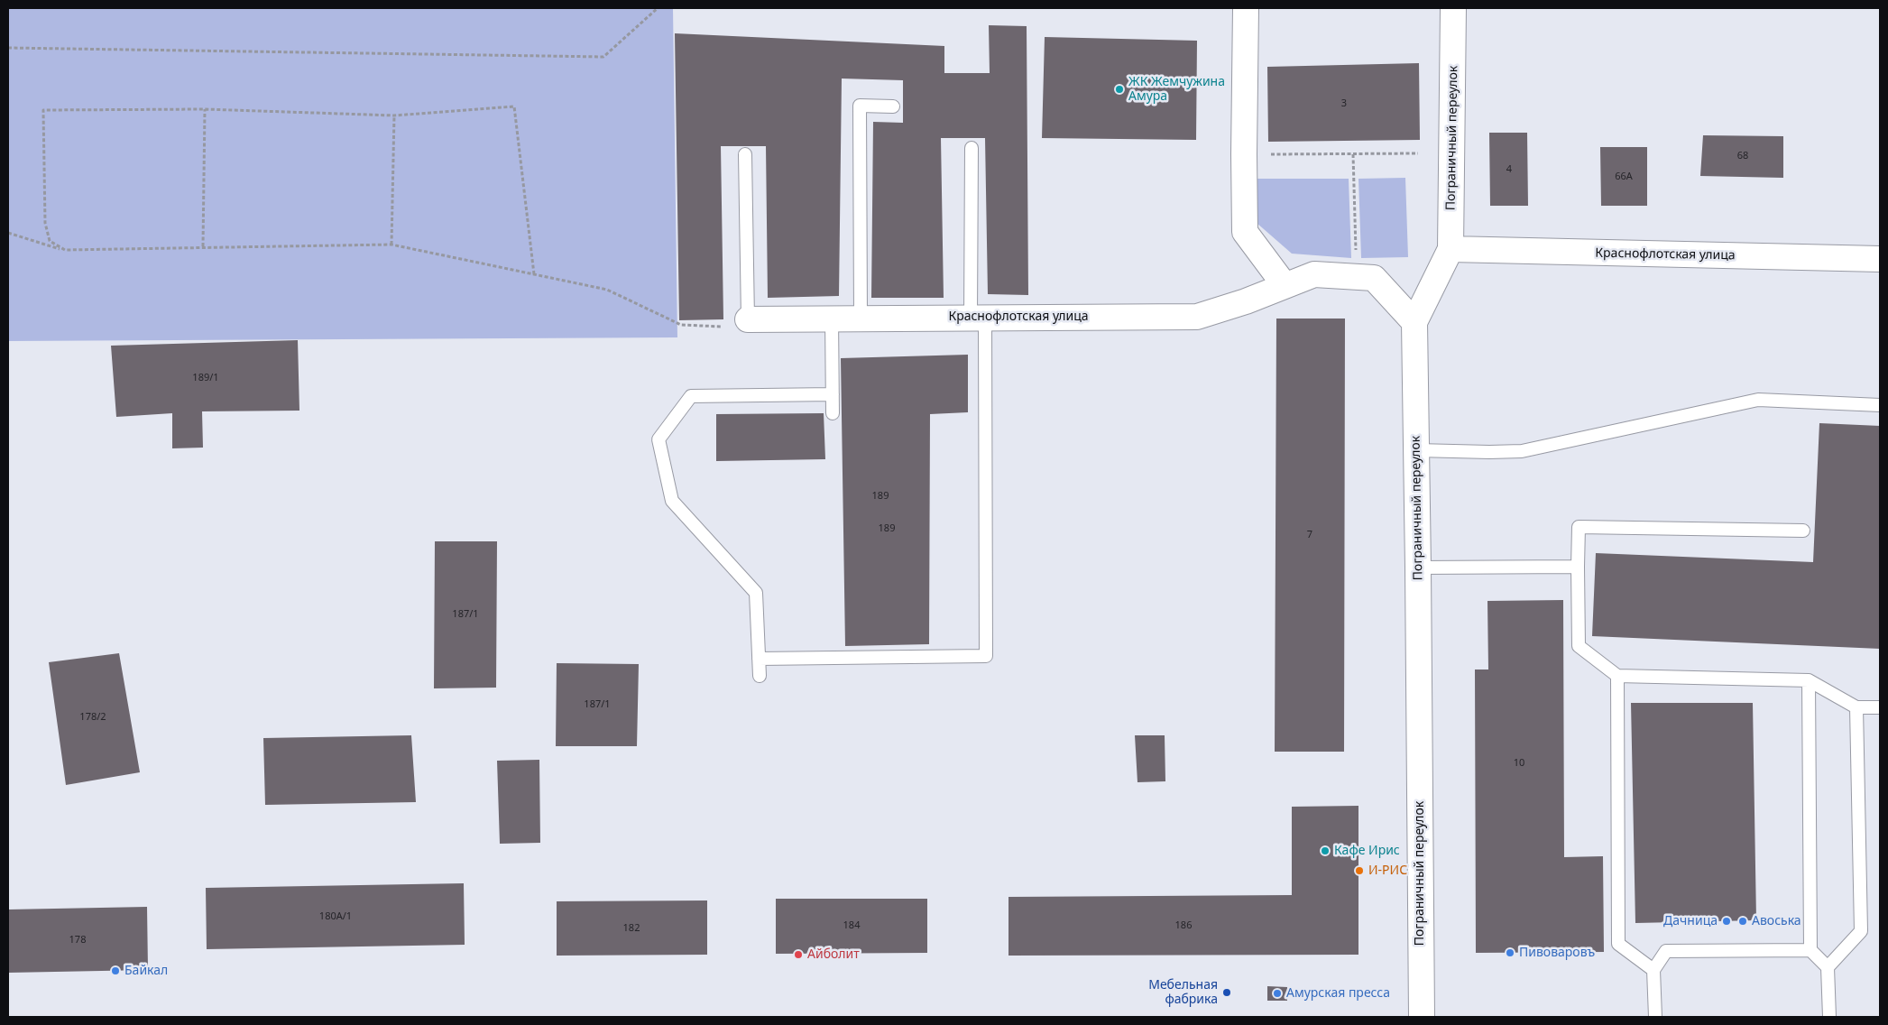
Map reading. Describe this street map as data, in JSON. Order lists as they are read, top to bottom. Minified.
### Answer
{"streets":{"street":["Пограничный переулок","Краснофлотская улица"]},"crossings":[["Пограничный переулок","Краснофлотская улица"]],"places":["ЖК Жемчужина Амура","Кафе Ирис","И-РИС","Дачница","Авоська","Пивоваровъ","Айболит","Байкал","Мебельная фабрика","Амурская пресса"],"house_numbers":["3","68","4","66А","189/1","189","189","7","187/1","187/1","178/2","10","180А/1","184","186","182","178"]}
